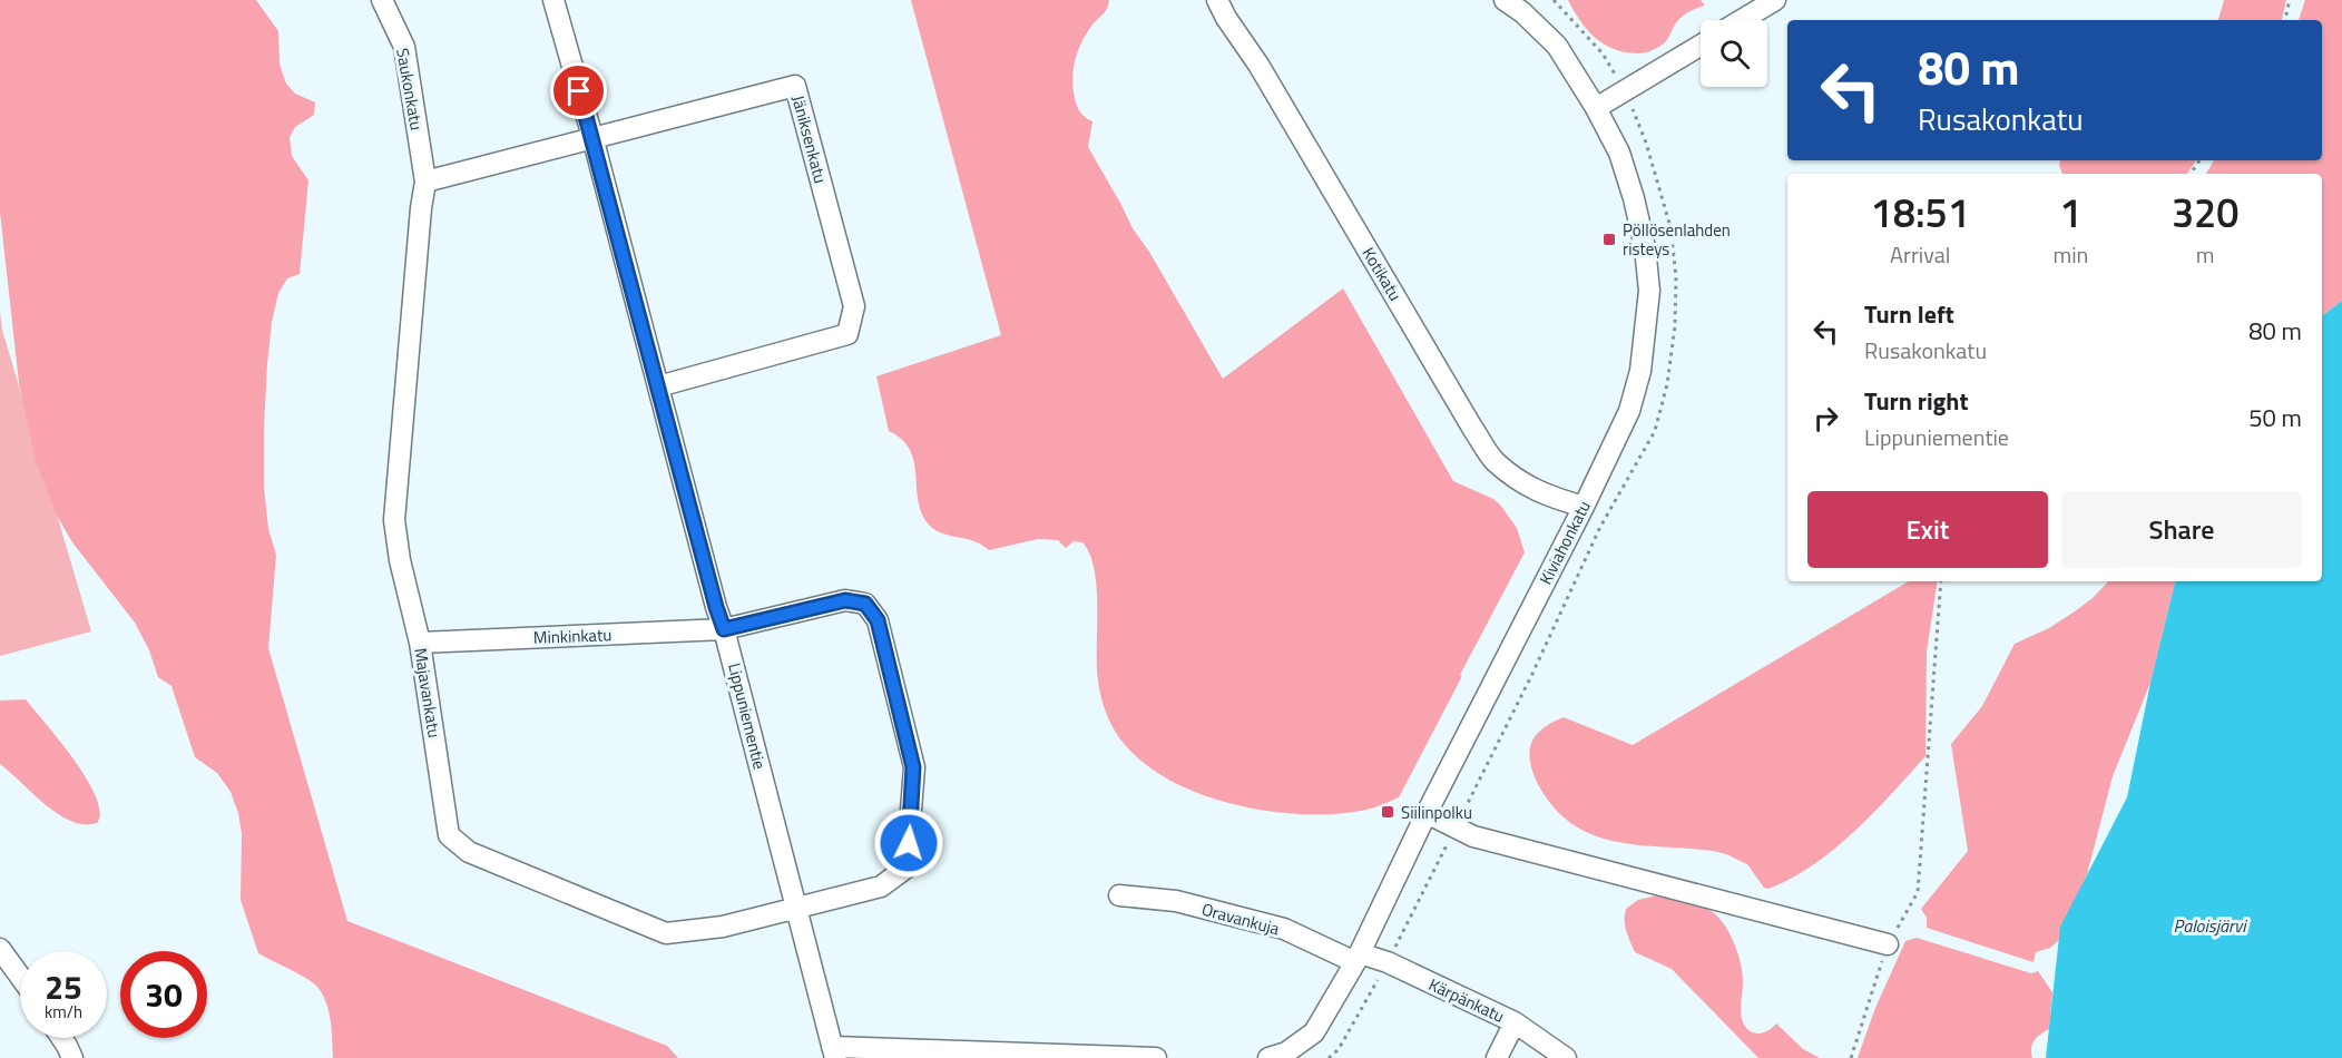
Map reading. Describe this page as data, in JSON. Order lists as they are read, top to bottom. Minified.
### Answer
{"streets":{"street":["Saukonkatu","Jäniksenkatu","Kotikatu","Kiviahonkatu","Minkinkatu","Majavankatu","Lippuniementie","Oravankuja","Kärpänkatu"]},"crossings":[["Saukonkatu","Jäniksenkatu"],["Saukonkatu","Majavankatu"],["Jäniksenkatu","Majavankatu"],["Jäniksenkatu","Lippuniementie"],["Kotikatu","Kiviahonkatu"],["Kiviahonkatu","Oravankuja"],["Kiviahonkatu","Kärpänkatu"],["Minkinkatu","Majavankatu"],["Minkinkatu","Lippuniementie"],["Majavankatu","Lippuniementie"],["Oravankuja","Kärpänkatu"]],"water":["Paloisjärvi"],"places":{"transit":["Pöllösenlahden risteys","Siilinpolku"]},"page":{"turn":["80 m","Rusakonkatu"],"eta":["18:51","Arrival","1","min","320","m"],"list":[{"name":"Turn left","note":"Rusakonkatu","value":"80 m"},{"name":"Turn right","note":"Lippuniementie","value":"50 m"}],"buttons":["Exit","Share"],"speed":"25 km/h","limit":"30"}}
